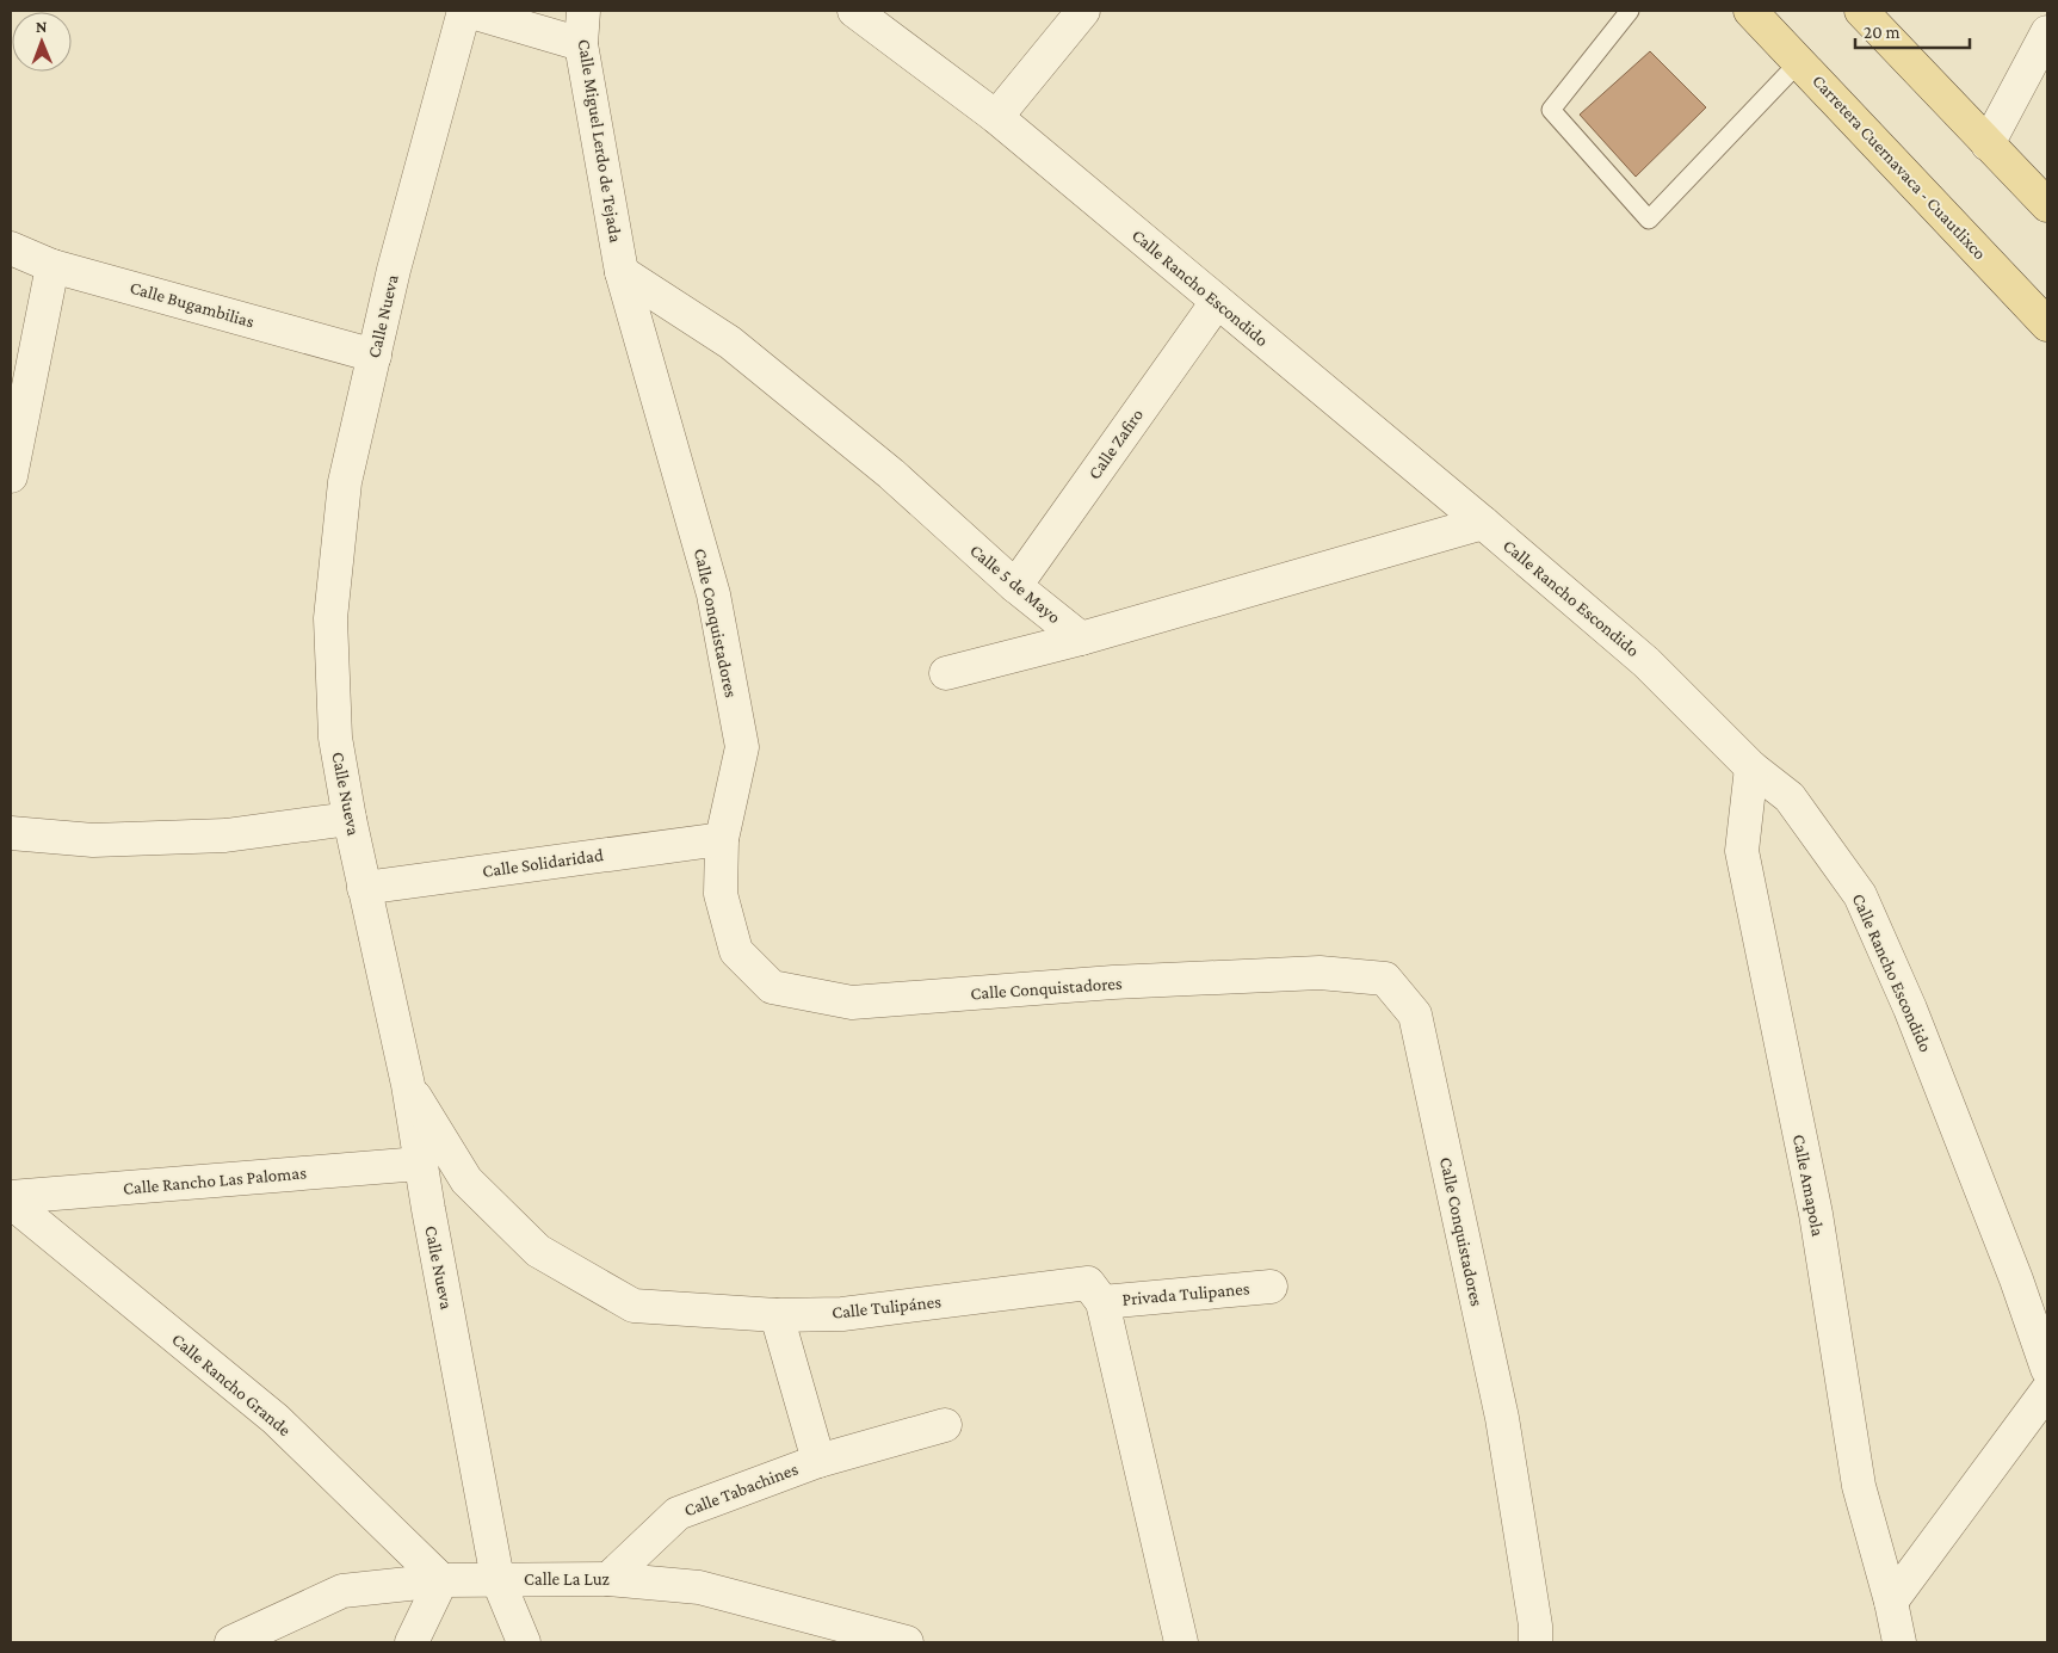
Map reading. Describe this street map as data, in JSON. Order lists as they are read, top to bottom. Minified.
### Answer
{"streets":{"main road":["Carretera Cuernavaca - Cuautlixco"],"street":["Calle Miguel Lerdo de Tejada","Calle Rancho Escondido","Calle Bugambilias","Calle Nueva","Calle Zafiro","Calle 5 de Mayo","Calle Conquistadores","Calle Solidaridad","Calle Rancho Las Palomas","Calle Amapola","Privada Tulipanes","Calle Tulipánes","Calle Rancho Grande","Calle Tabachines","Calle La Luz"]},"crossings":[["Calle Miguel Lerdo de Tejada","Calle 5 de Mayo"],["Calle Miguel Lerdo de Tejada","Calle Conquistadores"],["Calle Rancho Escondido","Calle Zafiro"],["Calle Rancho Escondido","Calle Amapola"],["Calle Bugambilias","Calle Nueva"],["Calle Nueva","Calle Solidaridad"],["Calle Nueva","Calle Rancho Las Palomas"],["Calle Nueva","Calle Tulipánes"],["Calle Nueva","Calle La Luz"],["Calle Zafiro","Calle 5 de Mayo"],["Calle 5 de Mayo","Calle Conquistadores"],["Calle Conquistadores","Calle Solidaridad"],["Privada Tulipanes","Calle Tulipánes"],["Calle Tulipánes","Calle Tabachines"],["Calle Rancho Grande","Calle La Luz"],["Calle Tabachines","Calle La Luz"]],"scale_bar":"20 m","north":"top"}
